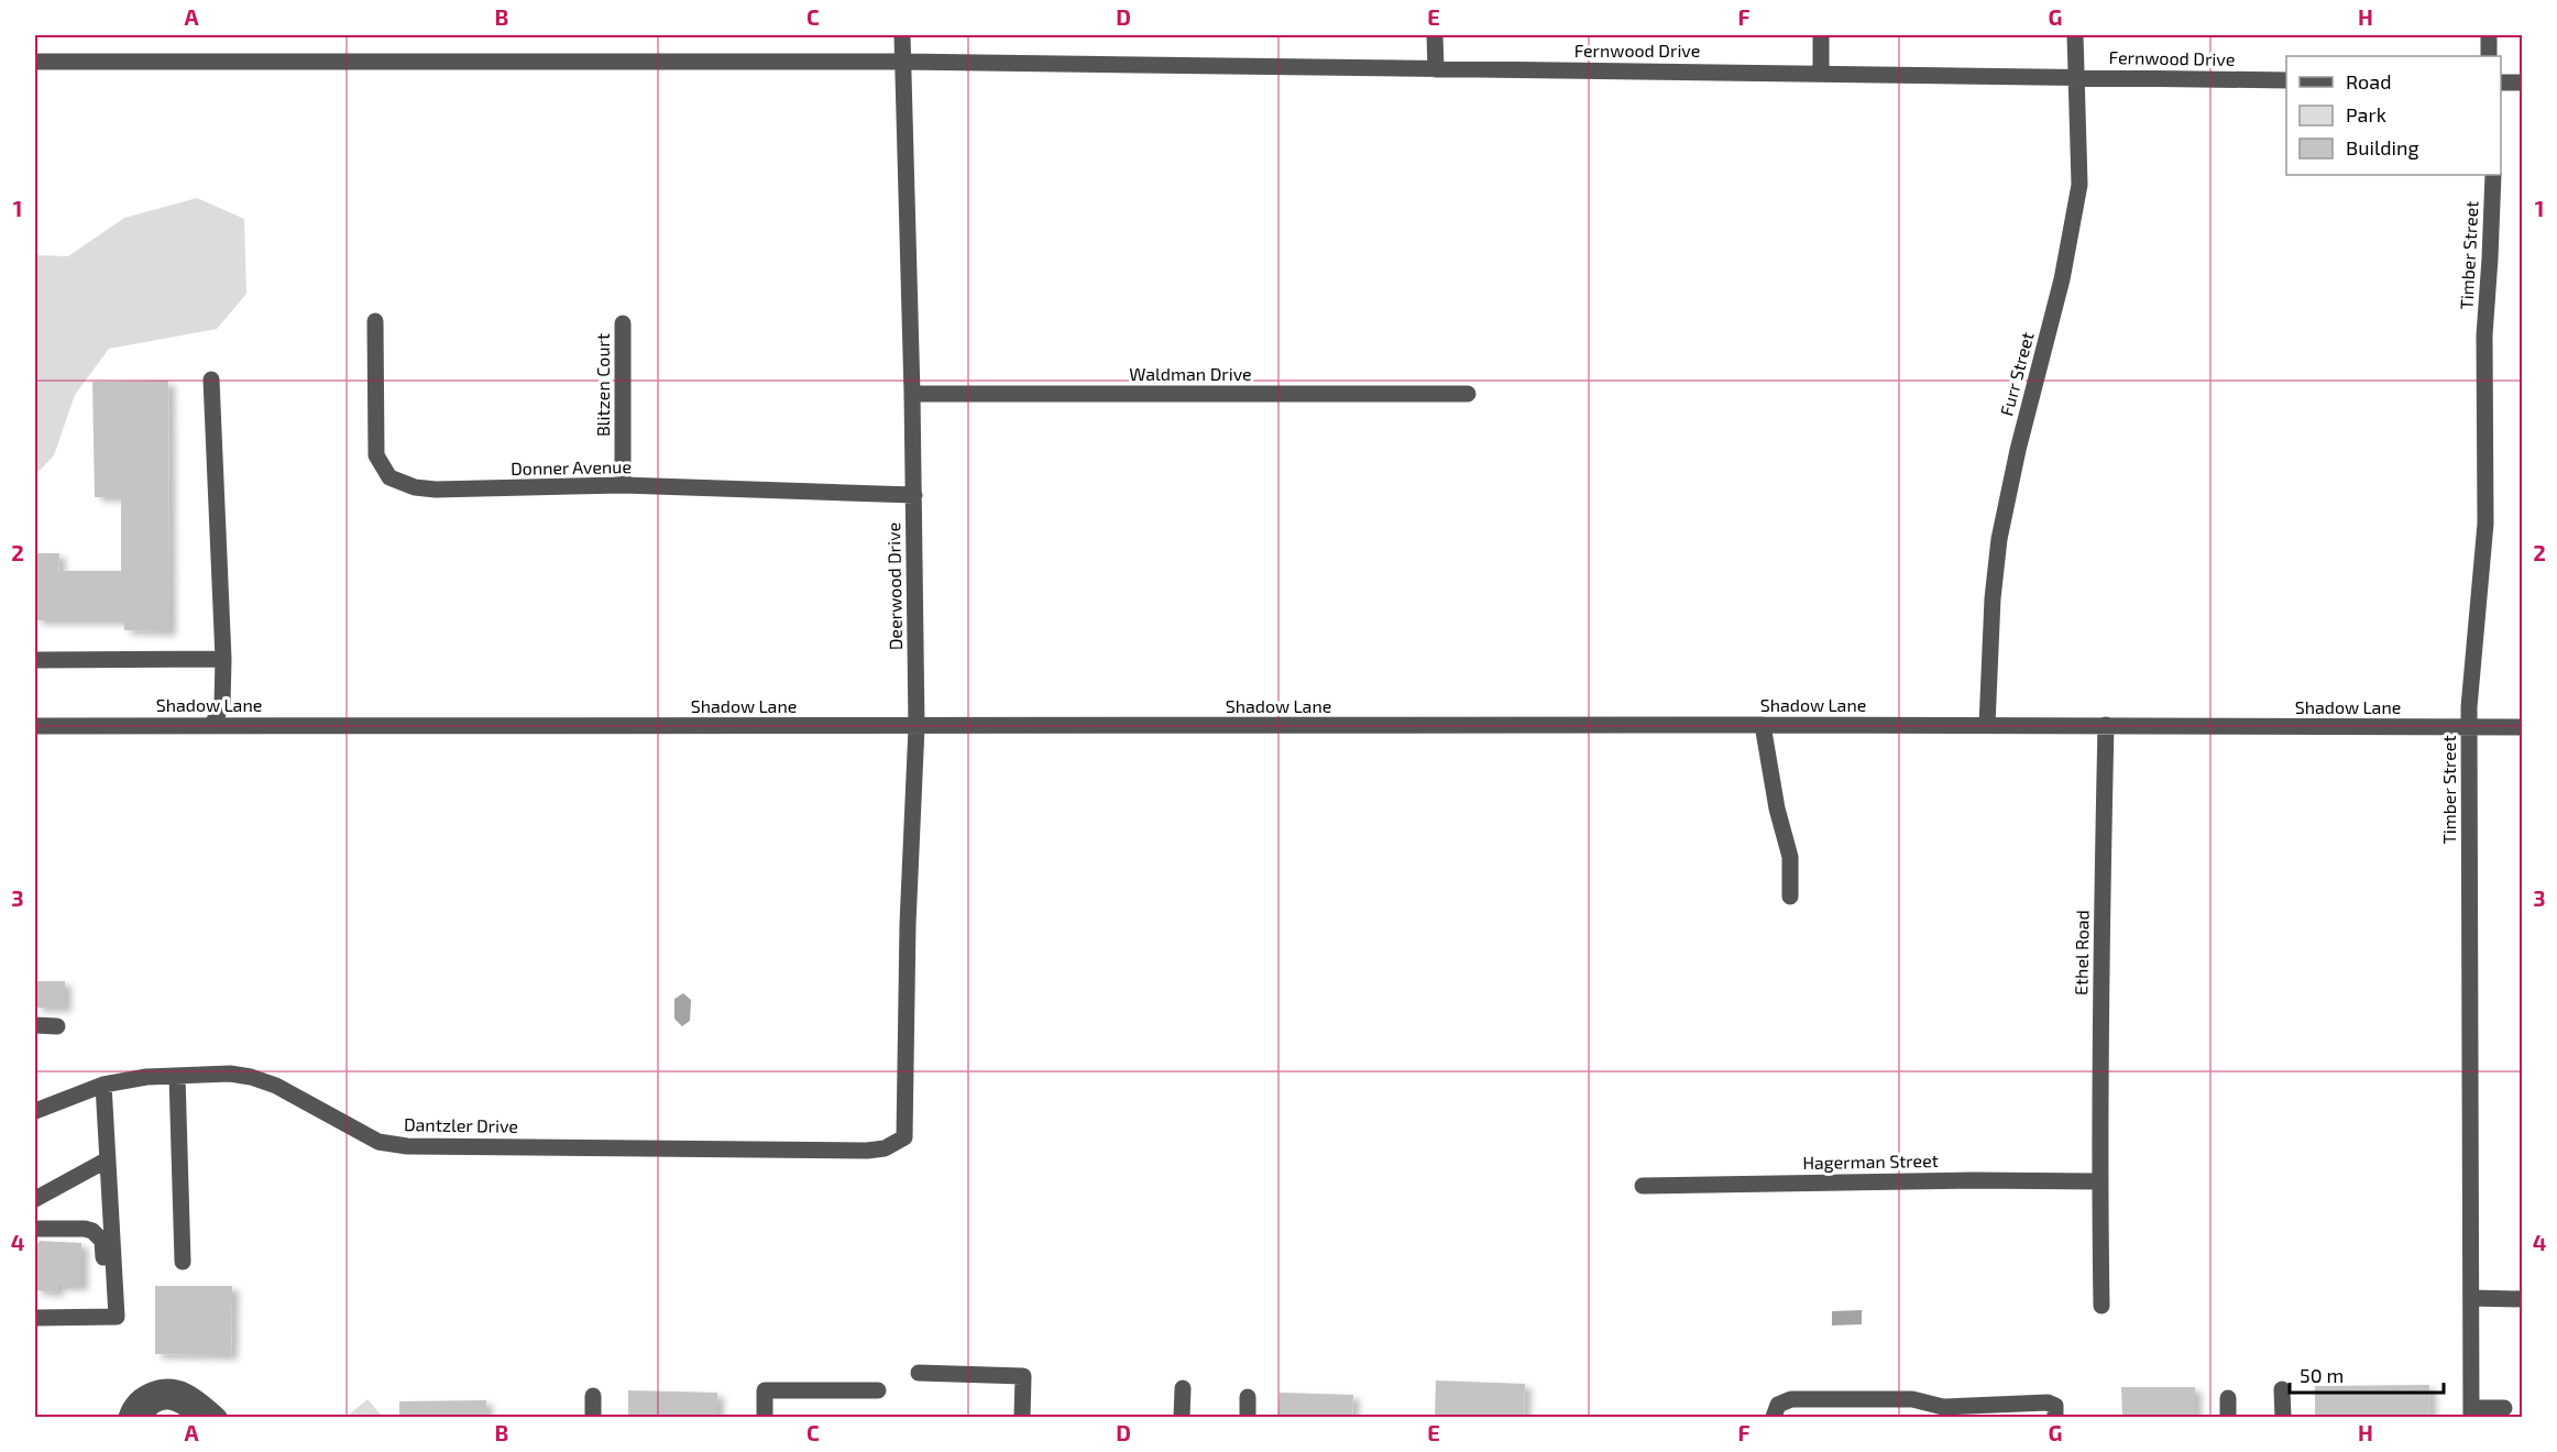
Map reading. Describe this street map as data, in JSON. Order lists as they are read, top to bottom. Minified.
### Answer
{"streets":{"street":["Fernwood Drive","Timber Street","Waldman Drive","Furr Street","Blitzen Court","Donner Avenue","Deerwood Drive","Shadow Lane","Ethel Road","Dantzler Drive","Hagerman Street"]},"crossings":[["Fernwood Drive","Furr Street"],["Fernwood Drive","Deerwood Drive"],["Timber Street","Shadow Lane"],["Waldman Drive","Deerwood Drive"],["Furr Street","Shadow Lane"],["Blitzen Court","Donner Avenue"],["Donner Avenue","Deerwood Drive"],["Deerwood Drive","Shadow Lane"],["Deerwood Drive","Dantzler Drive"],["Shadow Lane","Ethel Road"],["Ethel Road","Hagerman Street"]],"legend":["Road","Park","Building"],"scale_bar":"50 m","grid":{"columns":["A","B","C","D","E","F","G","H"],"rows":["1","2","3","4"]}}
